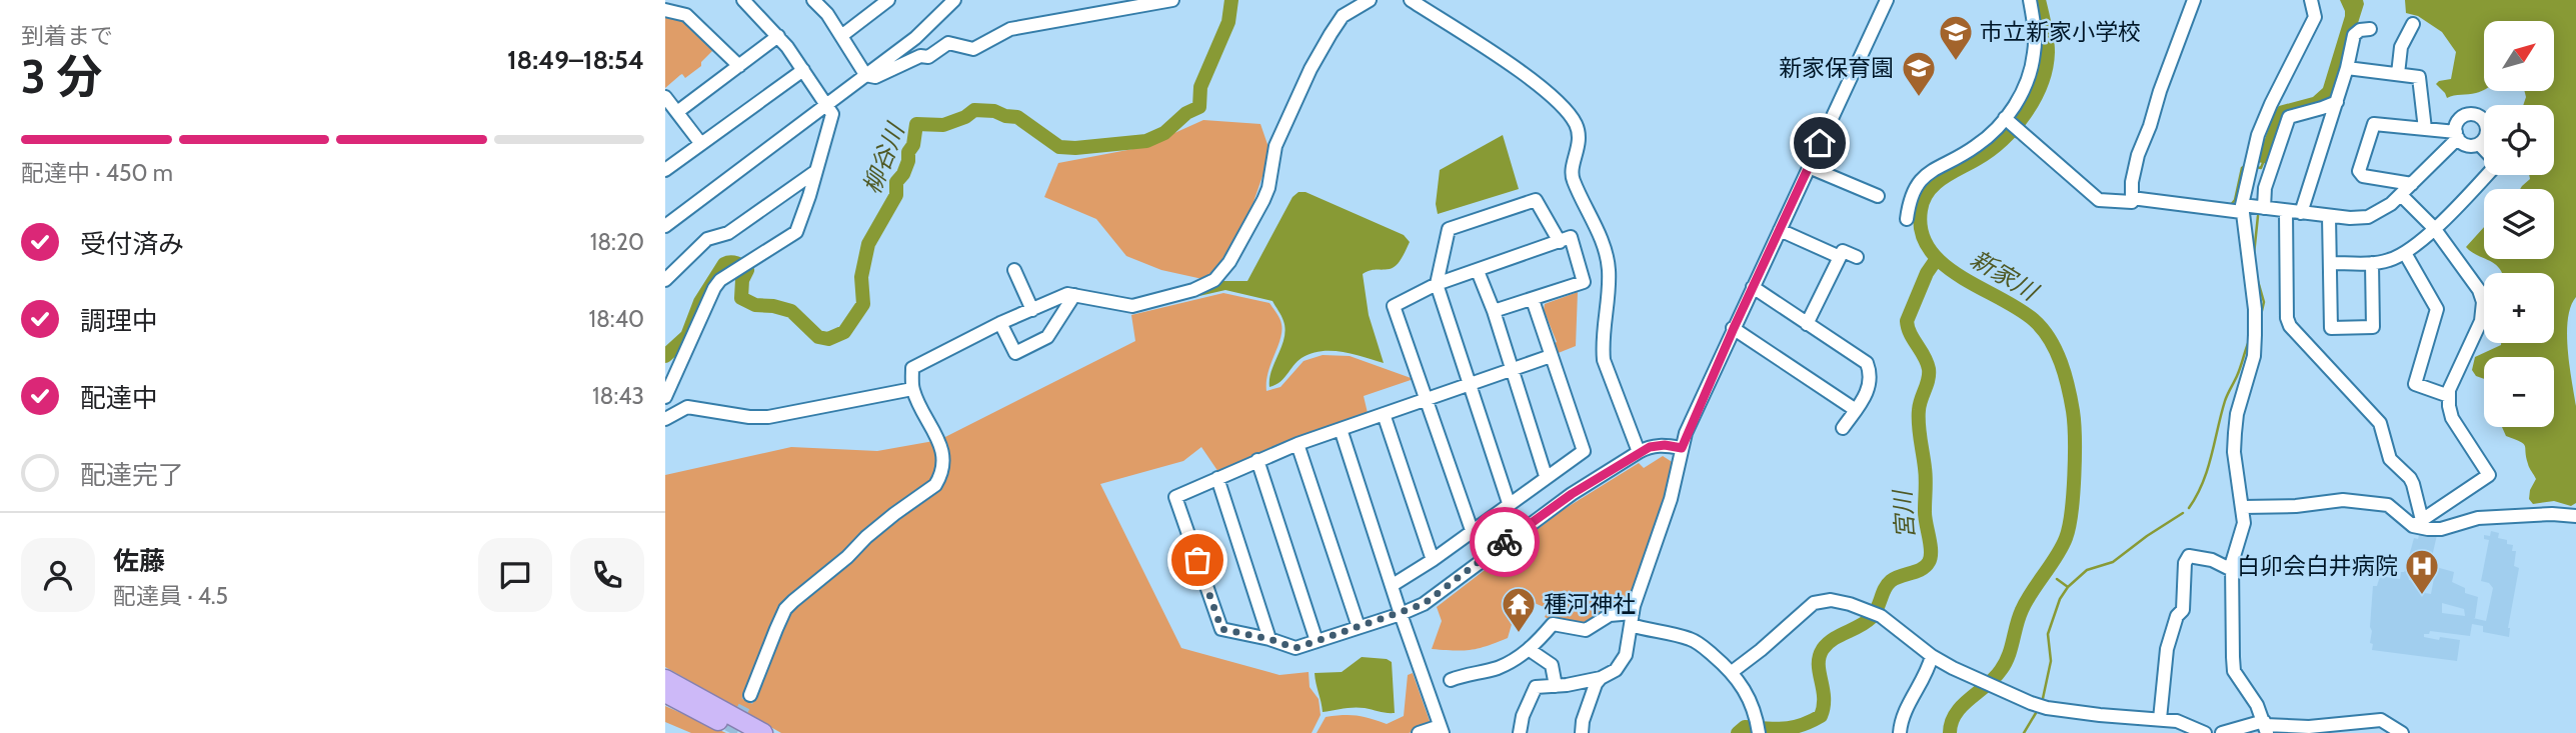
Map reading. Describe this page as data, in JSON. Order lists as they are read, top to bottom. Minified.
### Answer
{"water":["柳谷川","新家川","宮川"],"places":{"school or university":["市立新家小学校","新家保育園"],"hospital":["白卯会白井病院"],"temple":["種河神社"]},"north":"top right","page":{"heading":["3 分","到着まで","18:49–18:54"],"panel":["佐藤","配達員 · 4.5"],"map_buttons":["+","−"],"bar":"配達中 · 450 m","list":[["受付済み","18:20"],["調理中","18:40"],["配達中","18:43"],"配達完了"]}}
